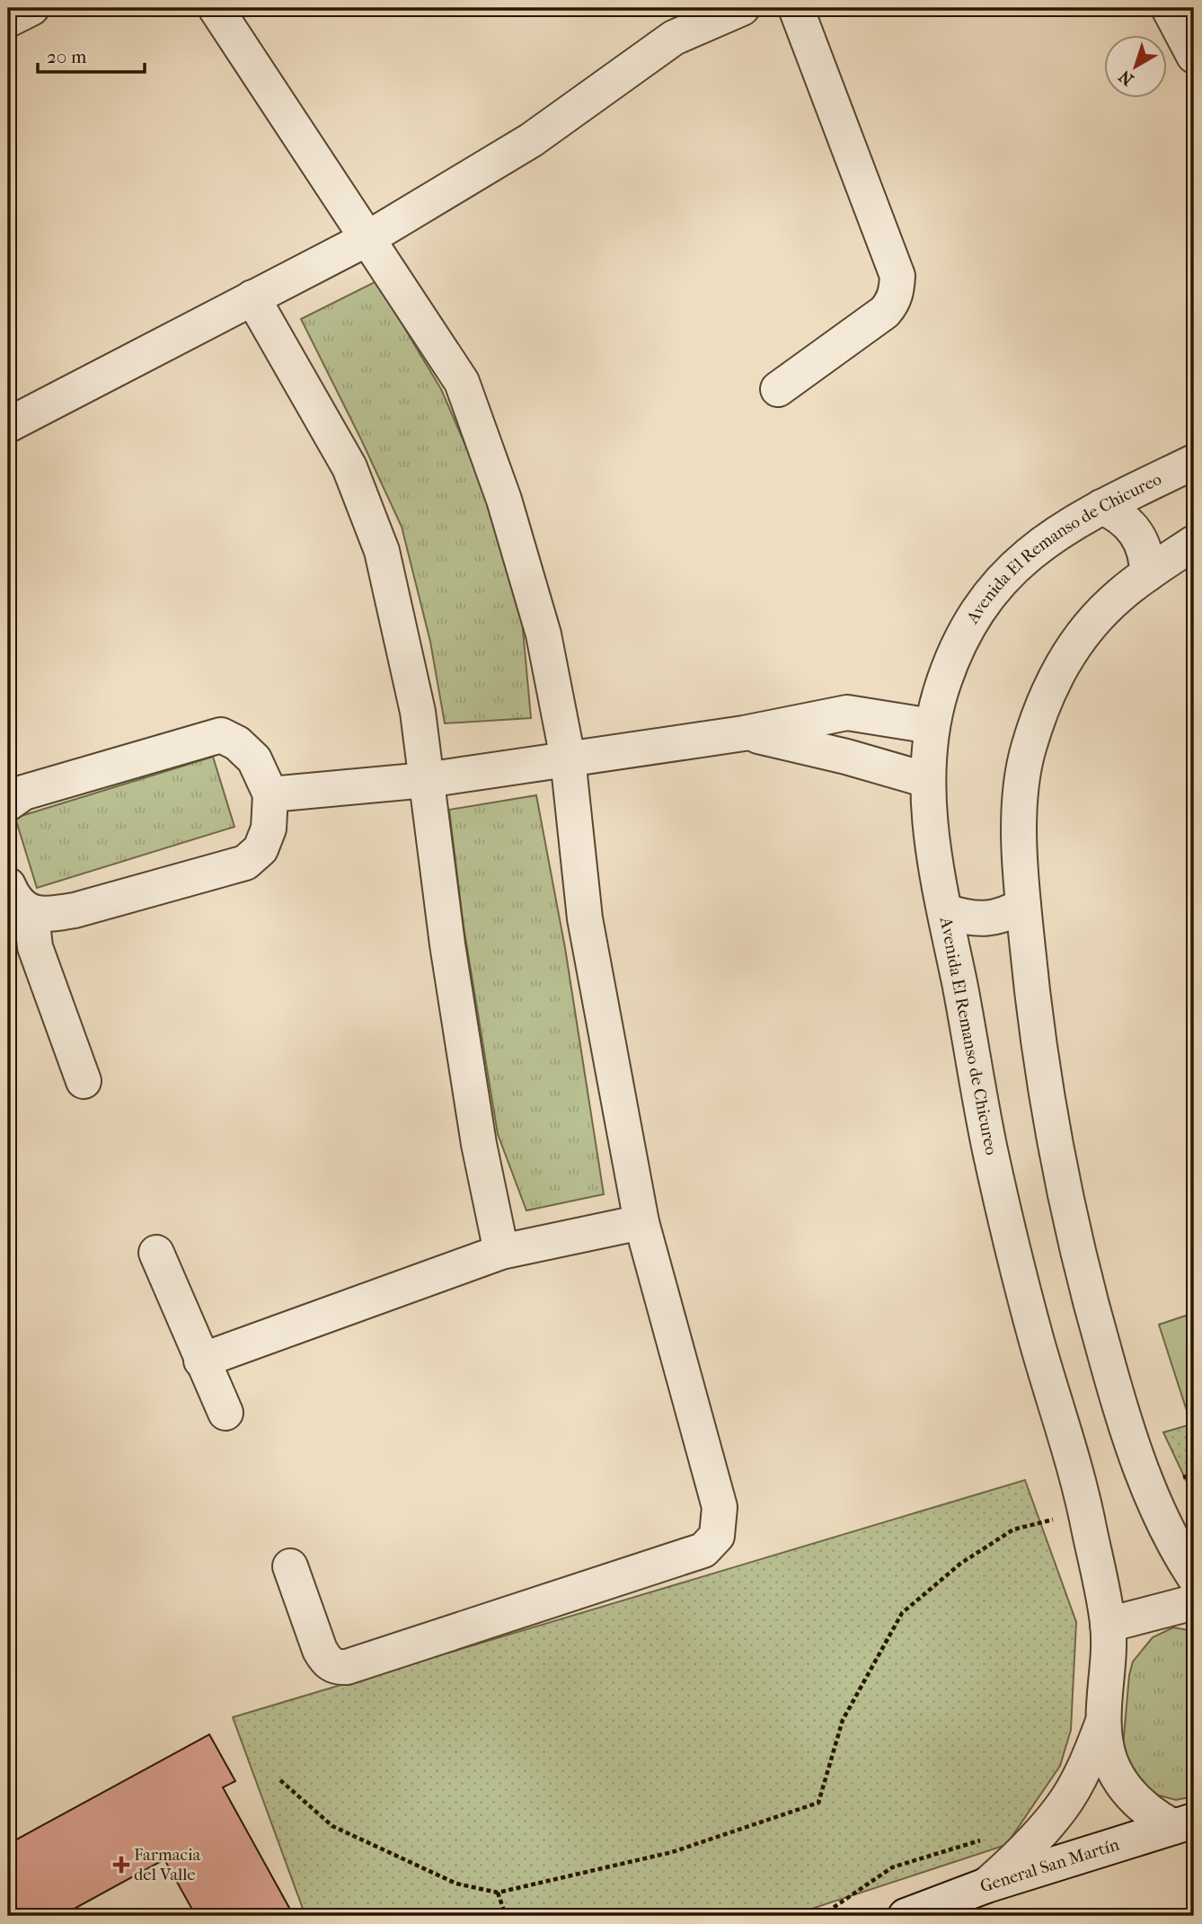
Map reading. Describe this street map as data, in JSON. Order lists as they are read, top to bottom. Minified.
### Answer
{"streets":{"street":["Avenida El Remanso de Chicureo","General San Martín"]},"crossings":[["Avenida El Remanso de Chicureo","General San Martín"]],"places":{"health":["Farmacia del Valle"]},"scale_bar":"20 m","north":"bottom left"}
